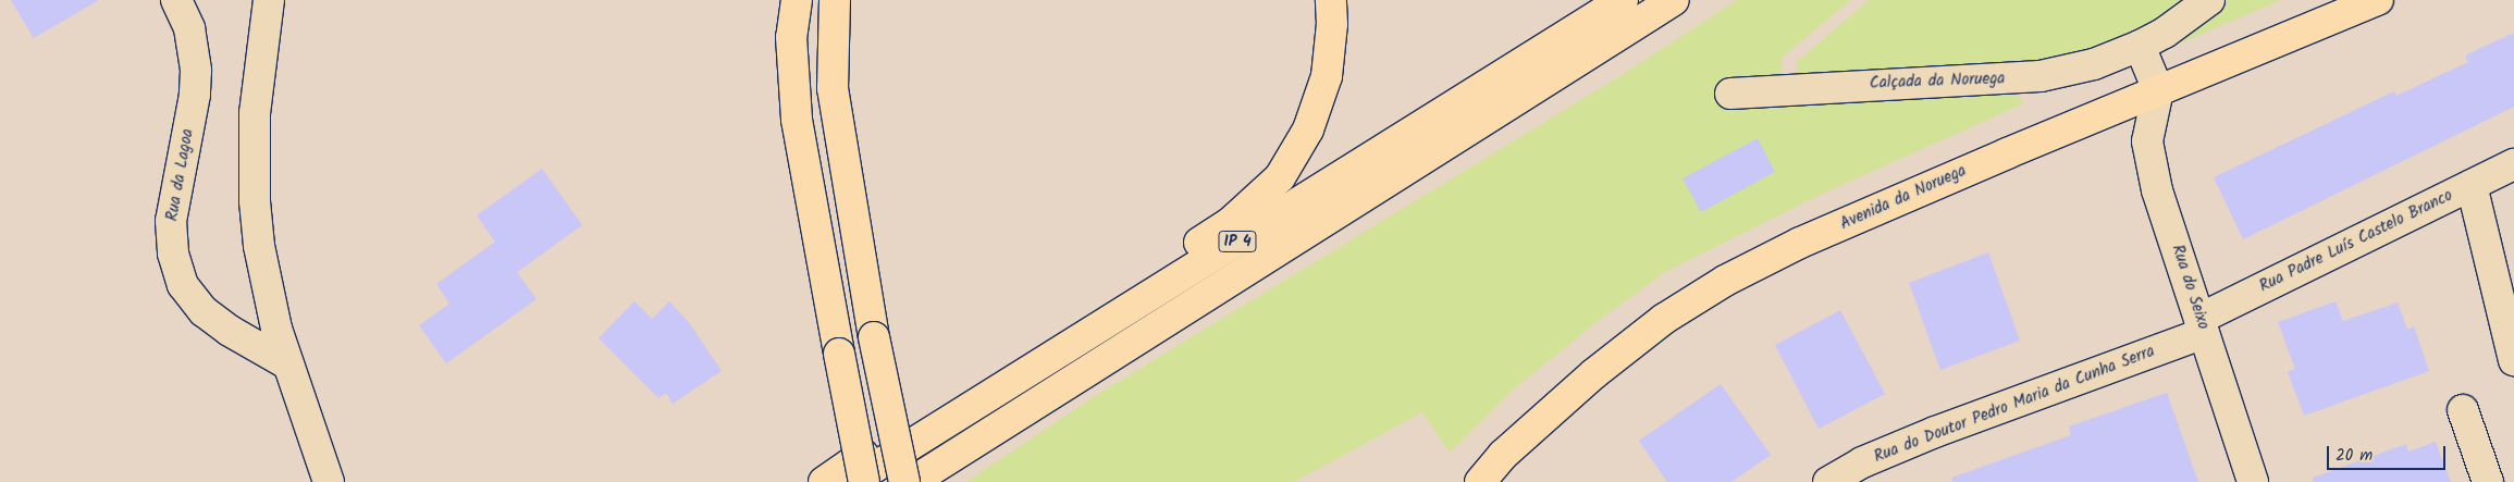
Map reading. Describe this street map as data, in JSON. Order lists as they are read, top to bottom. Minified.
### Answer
{"streets":{"main road":["Avenida da Noruega","IP 4"],"street":["Calçada da Noruega","Rua da Lagoa","Rua Padre Luís Castelo Branco","Rua do Seixo","Rua do Doutor Pedro Maria da Cunha Serra"]},"crossings":[["Avenida da Noruega","Rua do Seixo"],["Rua Padre Luís Castelo Branco","Rua do Seixo"],["Rua Padre Luís Castelo Branco","Rua do Doutor Pedro Maria da Cunha Serra"],["Rua do Seixo","Rua do Doutor Pedro Maria da Cunha Serra"]],"scale_bar":"20 m"}
